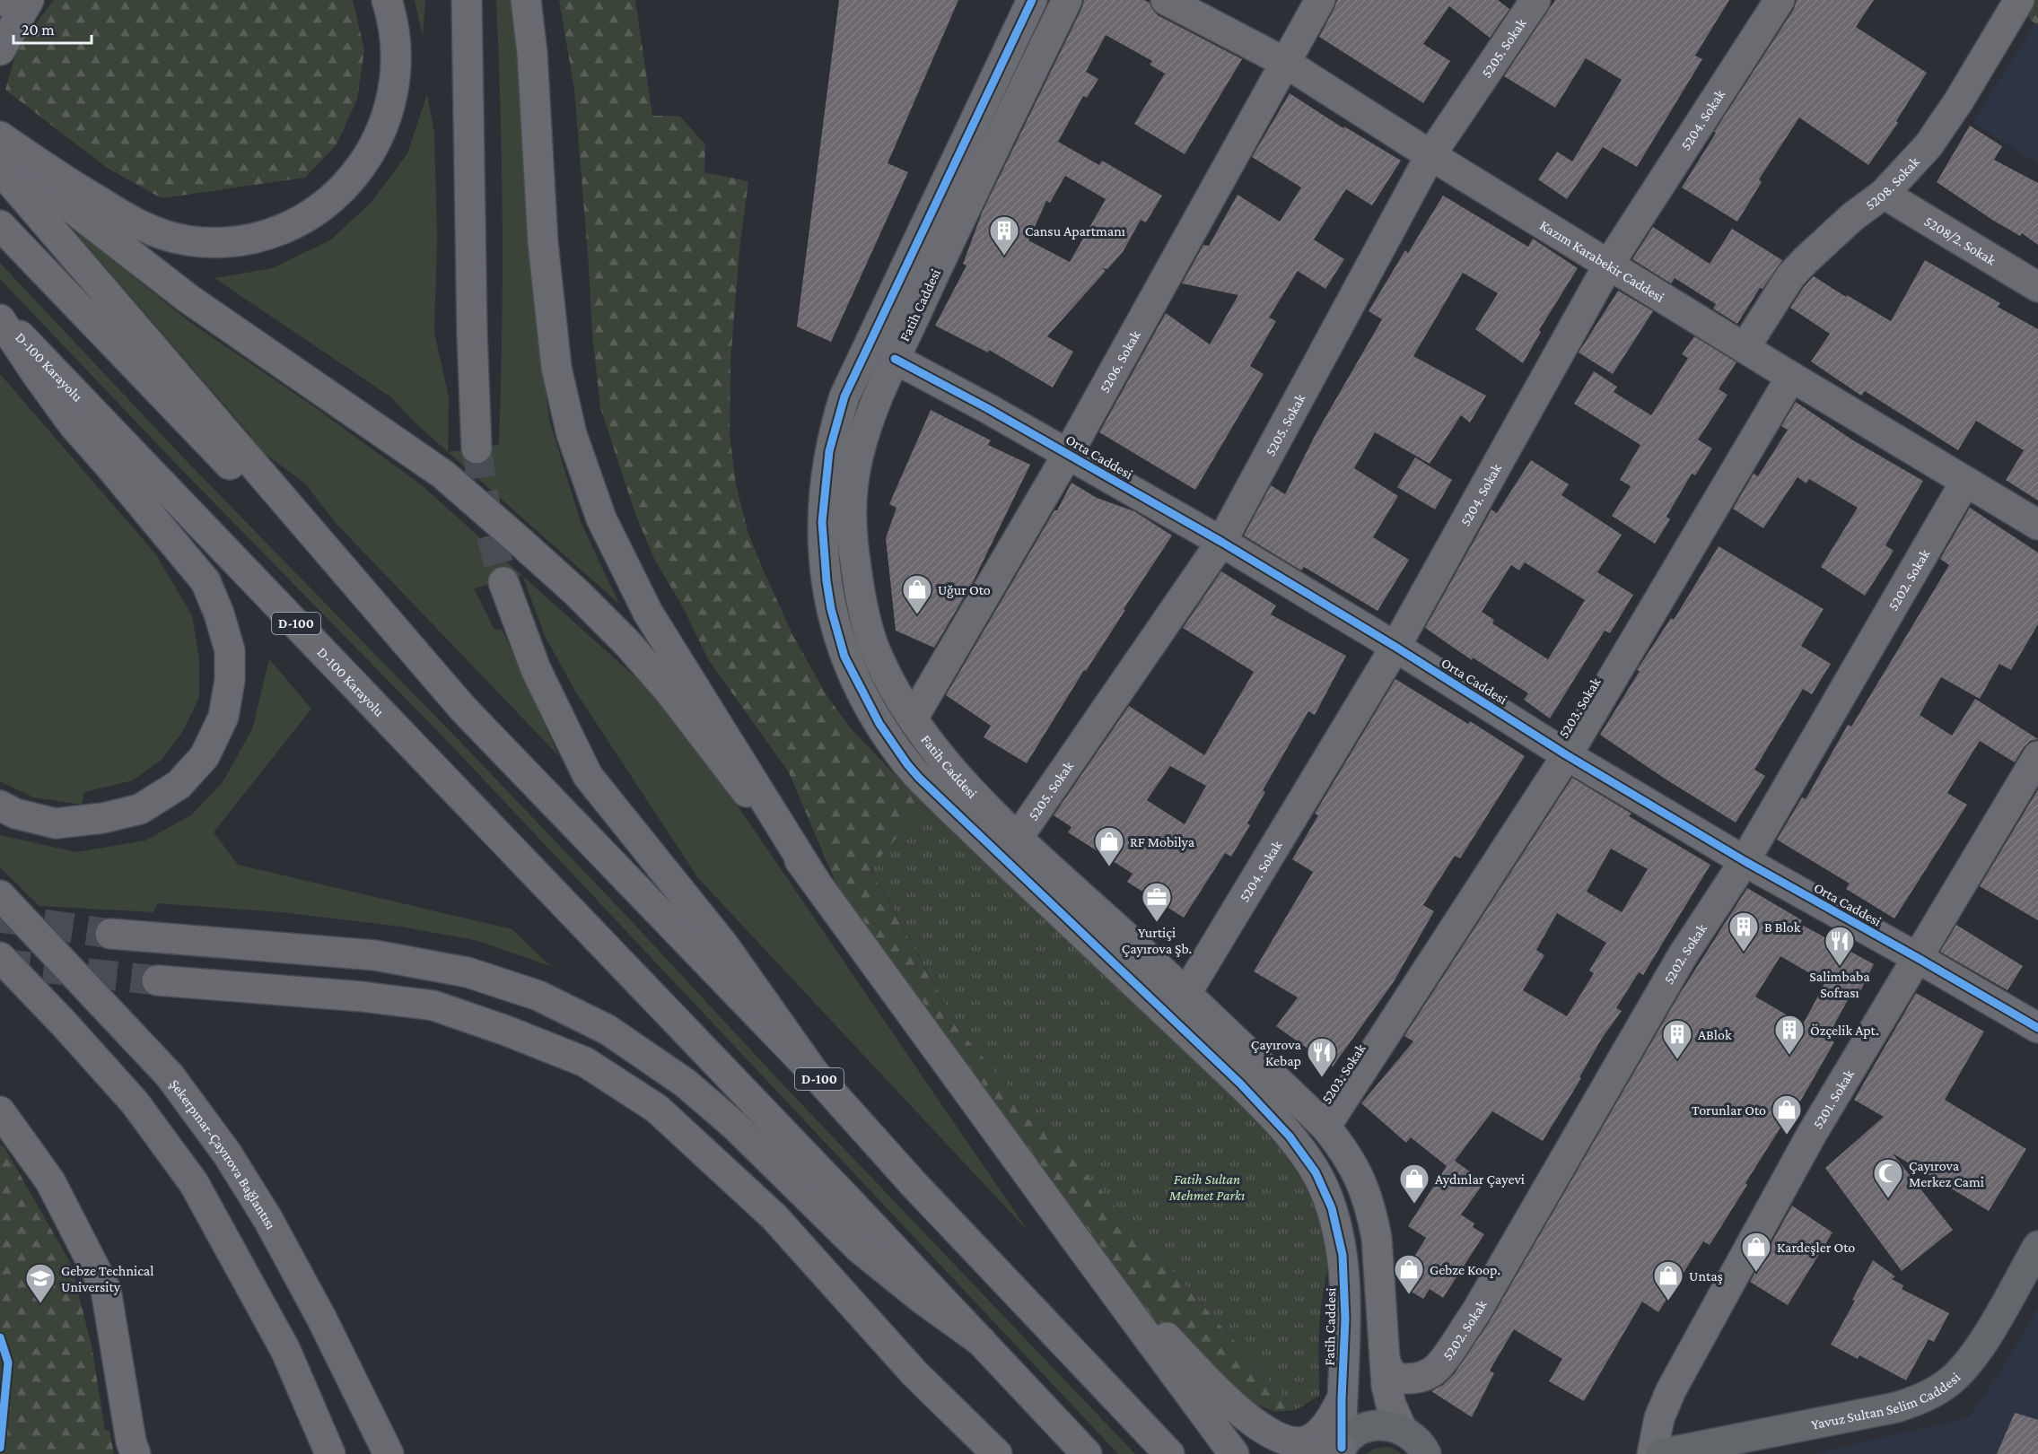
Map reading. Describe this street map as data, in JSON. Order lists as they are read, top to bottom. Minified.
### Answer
{"streets":{"highway":["D-100 Karayolu","D-100","Şekerpınar-Çayırova Bağlantısı"],"main road":["Yavuz Sultan Selim Caddesi"],"street":["5205. Sokak","5204. Sokak","5208. Sokak","5208/2. Sokak","Kazım Karabekir Caddesi","Fatih Caddesi","5206. Sokak","Orta Caddesi","5202. Sokak","5203. Sokak","5201. Sokak"]},"crossings":[["5205. Sokak","Kazım Karabekir Caddesi"],["5205. Sokak","Fatih Caddesi"],["5205. Sokak","Orta Caddesi"],["5204. Sokak","Kazım Karabekir Caddesi"],["5204. Sokak","Fatih Caddesi"],["5204. Sokak","Orta Caddesi"],["5208. Sokak","5208/2. Sokak"],["5208. Sokak","Kazım Karabekir Caddesi"],["Kazım Karabekir Caddesi","5206. Sokak"],["Kazım Karabekir Caddesi","5202. Sokak"],["Kazım Karabekir Caddesi","5203. Sokak"],["Fatih Caddesi","5206. Sokak"],["Fatih Caddesi","Orta Caddesi"],["Fatih Caddesi","5202. Sokak"],["Fatih Caddesi","5203. Sokak"],["5206. Sokak","Orta Caddesi"],["D-100 Karayolu","D-100"],["Orta Caddesi","5202. Sokak"],["Orta Caddesi","5203. Sokak"],["Orta Caddesi","5201. Sokak"]],"parks":["Fatih Sultan Mehmet Parkı"],"places":{"building":["Cansu Apartmanı","B Blok","Özçelik Apt.","ABlok"],"shop":["Uğur Oto","RF Mobilya","Torunlar Oto","Aydınlar Çayevi","Kardeşler Oto","Gebze Koop.","Untaş"],"office":["Yurtiçi Çayırova Şb."],"restaurant":["Salimbaba Sofrası","Çayırova Kebap"],"mosque":["Çayırova Merkez Cami"],"school or university":["Gebze Technical University"]},"scale_bar":"20 m"}
